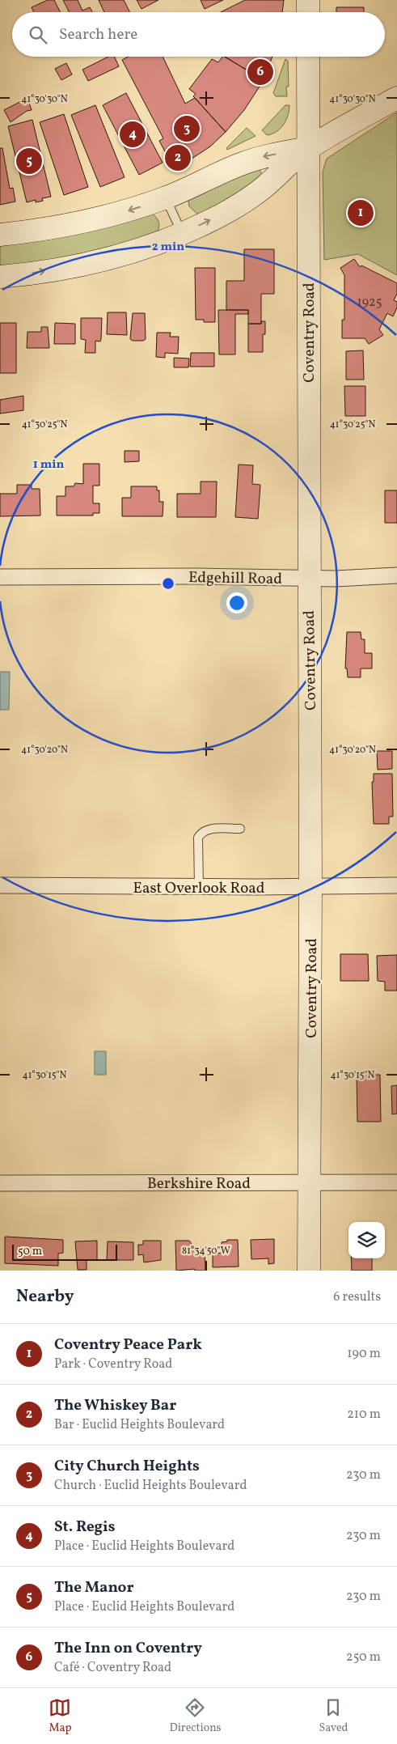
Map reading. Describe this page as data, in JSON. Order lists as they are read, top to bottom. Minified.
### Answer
{"streets":{"street":["Coventry Road","Edgehill Road","East Overlook Road","Berkshire Road"]},"crossings":[["Coventry Road","Edgehill Road"],["Coventry Road","East Overlook Road"],["Coventry Road","Berkshire Road"]],"house_numbers":["1925"],"scale_bar":"50 m","page":{"search":"Search here","pins":["6","3","4","2","5","1"],"scale":"50 m","heading":["Nearby","6 results"],"list":[{"mark":"1","name":"Coventry Peace Park","note":"Park · Coventry Road","value":"190 m"},{"mark":"2","name":"The Whiskey Bar","note":"Bar · Euclid Heights Boulevard","value":"210 m"},{"mark":"3","name":"City Church Heights","note":"Church · Euclid Heights Boulevard","value":"230 m"},{"mark":"4","name":"St. Regis","note":"Place · Euclid Heights Boulevard","value":"230 m"},{"mark":"5","name":"The Manor","note":"Place · Euclid Heights Boulevard","value":"230 m"},{"mark":"6","name":"The Inn on Coventry","note":"Café · Coventry Road","value":"250 m"}],"nav":["Map","Directions","Saved"]},"coordinates":["41°30'30\"N","41°30'25\"N","41°30'20\"N","41°30'15\"N","81°34'50\"W"],"rings":["2 min","1 min"]}
